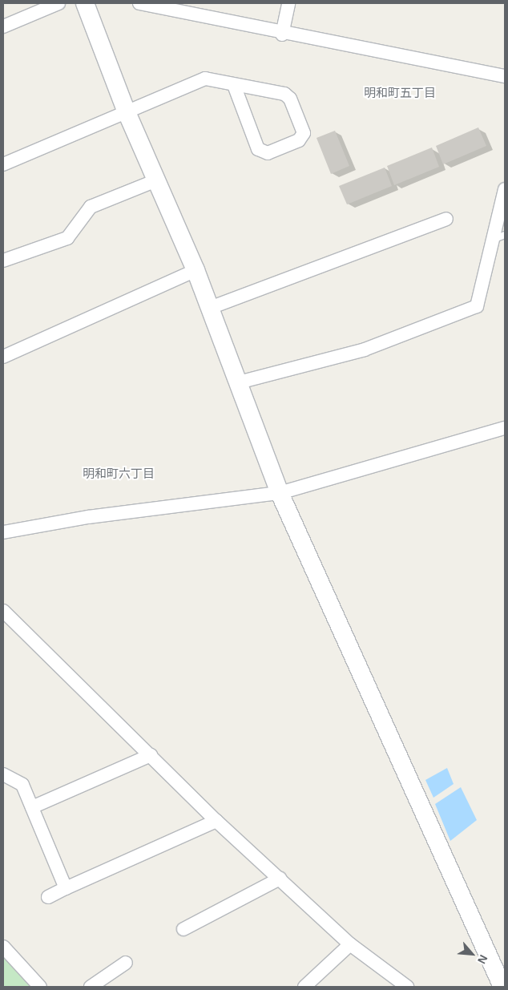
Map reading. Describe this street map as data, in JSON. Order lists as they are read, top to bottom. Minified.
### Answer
{"districts":["明和町五丁目","明和町六丁目"],"north":"bottom right"}
